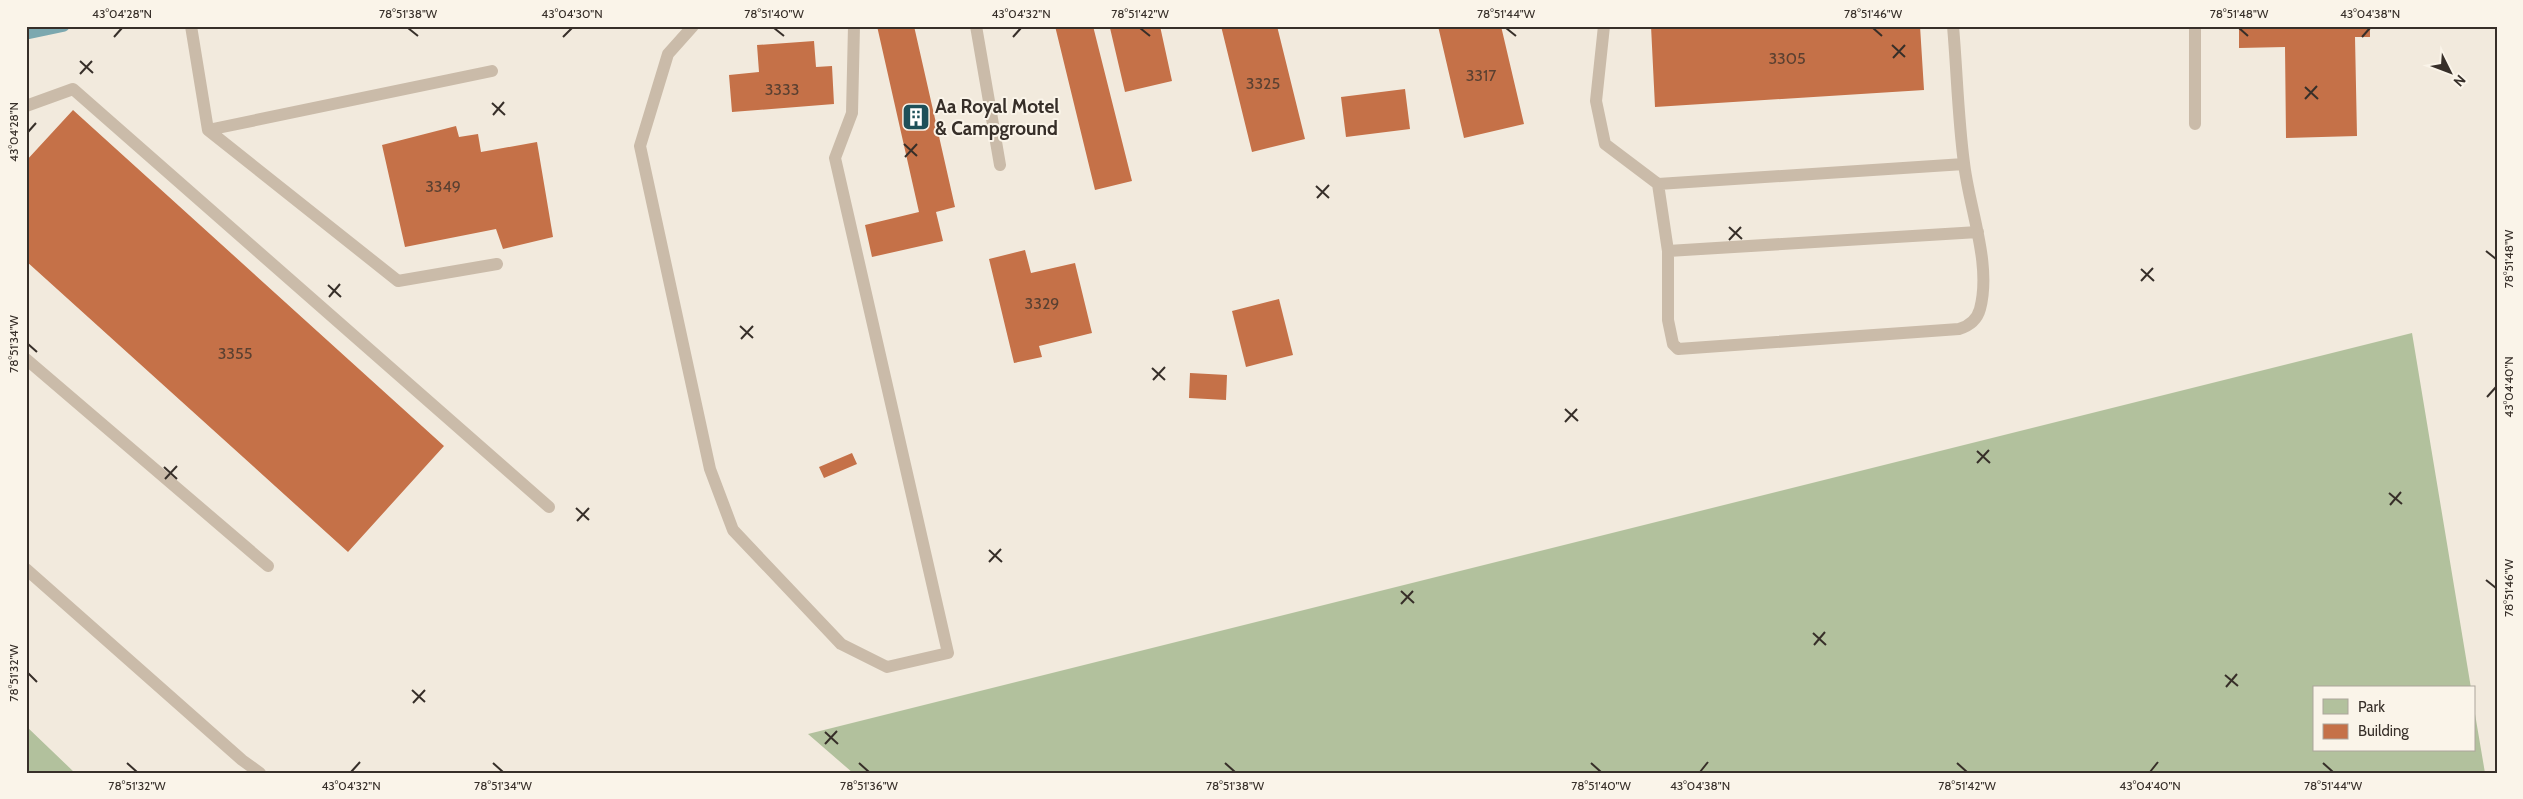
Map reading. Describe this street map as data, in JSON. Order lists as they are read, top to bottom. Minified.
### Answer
{"places":{"building":["Aa Royal Motel & Campground"]},"house_numbers":["3305","3317","3325","3333","3349","3329","3355"],"legend":["Park","Building"],"north":"bottom right","coordinates":["43°04'28\"N","78°51'38\"W","43°04'30\"N","78°51'40\"W","43°04'32\"N","78°51'42\"W","78°51'44\"W","78°51'46\"W","78°51'48\"W","43°04'38\"N","78°51'34\"W","43°04'40\"N","78°51'32\"W","78°51'36\"W"]}
